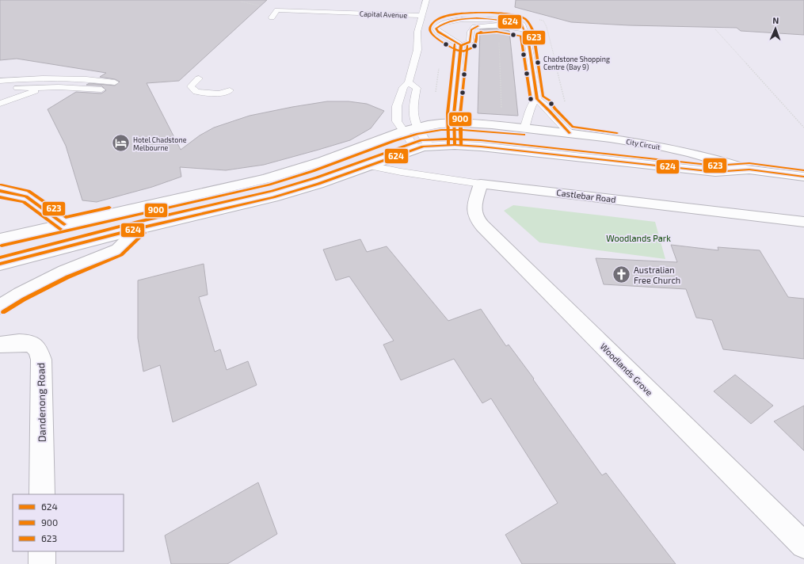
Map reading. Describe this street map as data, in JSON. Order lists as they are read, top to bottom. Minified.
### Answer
{"streets":{"main road":["City Circuit","Castlebar Road","Woodlands Grove","Dandenong Road"],"lane":["Capital Avenue"]},"crossings":[["Capital Avenue","City Circuit"],["City Circuit","Castlebar Road"],["Castlebar Road","Woodlands Grove"]],"parks":["Woodlands Park"],"places":{"other":["Chadstone Shopping Centre (Bay 9)"],"hotel":["Hotel Chadstone Melbourne"],"church":["Australian Free Church"]},"lines":["transit line 623","transit line 624","transit line 900"],"legend":["624","900","623"],"north":"top"}
